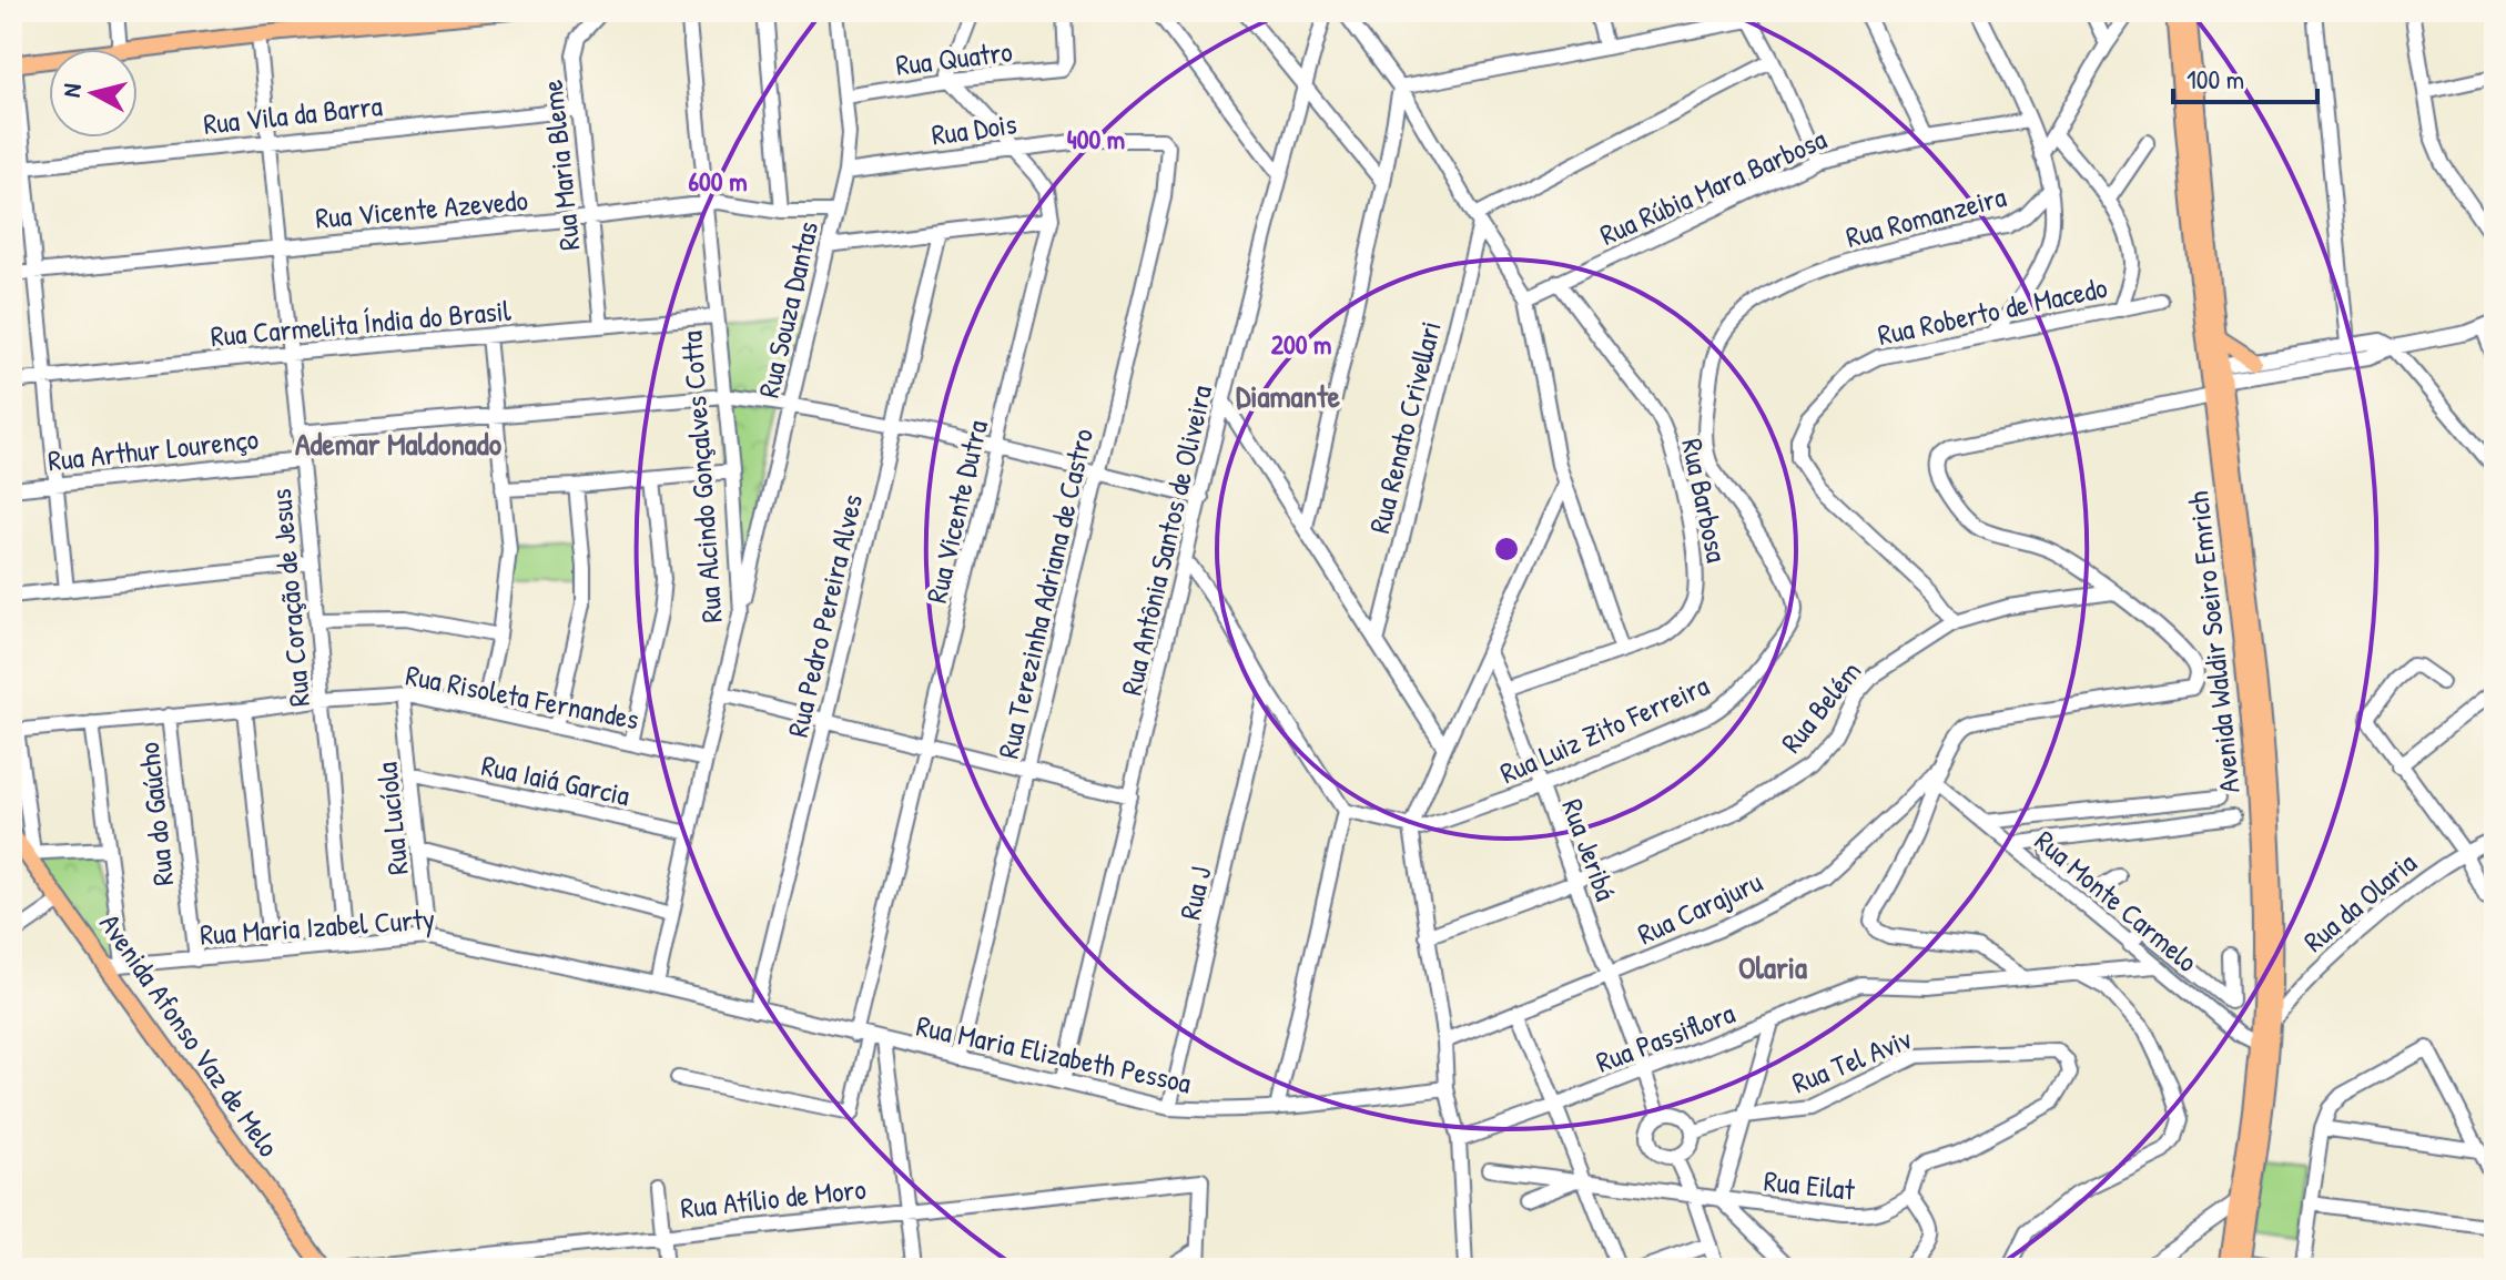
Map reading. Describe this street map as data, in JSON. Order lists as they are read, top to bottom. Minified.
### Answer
{"streets":{"main road":["Avenida Waldir Soeiro Emrich","Avenida Afonso Vaz de Melo"],"street":["Rua Quatro","Rua Vila da Barra","Rua Dois","Rua Maria Bleme","Rua Rúbia Mara Barbosa","Rua Vicente Azevedo","Rua Romanzeira","Rua Souza Dantas","Rua Roberto de Macedo","Rua Carmelita Índia do Brasil","Rua Renato Crivellari","Rua Arthur Lourenço","Rua Alcindo Gonçalves Cotta","Rua Barbosa","Rua Vicente Dutra","Rua Antônia Santos de Oliveira","Rua Terezinha Adriana de Castro","Rua Coração de Jesus","Rua Pedro Pereira Alves","Rua Risoleta Fernandes","Rua Belém","Rua Luiz Zito Ferreira","Rua Iaiá Garcia","Rua do Gaúcho","Rua Lucíola","Rua Jeribá","Rua J","Rua Monte Carmelo","Rua da Olaria","Rua Carajuru","Rua Maria Izabel Curty","Rua Passiflora","Rua Maria Elizabeth Pessoa","Rua Tel Aviv","Rua Eilat","Rua Atílio de Moro"]},"crossings":[["Rua Quatro","Rua Souza Dantas"],["Rua Vila da Barra","Rua Maria Bleme"],["Rua Vila da Barra","Rua Coração de Jesus"],["Rua Dois","Rua Souza Dantas"],["Rua Dois","Rua Terezinha Adriana de Castro"],["Rua Maria Bleme","Rua Vicente Azevedo"],["Rua Maria Bleme","Rua Carmelita Índia do Brasil"],["Rua Rúbia Mara Barbosa","Rua Barbosa"],["Rua Vicente Azevedo","Rua Souza Dantas"],["Rua Vicente Azevedo","Rua Alcindo Gonçalves Cotta"],["Rua Vicente Azevedo","Rua Coração de Jesus"],["Rua Romanzeira","Rua Luiz Zito Ferreira"],["Rua Souza Dantas","Rua Alcindo Gonçalves Cotta"],["Rua Roberto de Macedo","Rua Belém"],["Rua Carmelita Índia do Brasil","Rua Alcindo Gonçalves Cotta"],["Rua Carmelita Índia do Brasil","Rua Coração de Jesus"],["Rua Arthur Lourenço","Rua Coração de Jesus"],["Rua Alcindo Gonçalves Cotta","Rua Risoleta Fernandes"],["Rua Alcindo Gonçalves Cotta","Rua Iaiá Garcia"],["Rua Alcindo Gonçalves Cotta","Rua Maria Izabel Curty"],["Rua Alcindo Gonçalves Cotta","Rua Maria Elizabeth Pessoa"],["Rua Barbosa","Rua Jeribá"],["Rua Vicente Dutra","Rua Maria Elizabeth Pessoa"],["Rua Antônia Santos de Oliveira","Rua Maria Elizabeth Pessoa"],["Rua Terezinha Adriana de Castro","Rua Maria Elizabeth Pessoa"],["Rua Coração de Jesus","Rua Risoleta Fernandes"],["Rua Coração de Jesus","Rua Maria Izabel Curty"],["Rua Pedro Pereira Alves","Rua Maria Elizabeth Pessoa"],["Avenida Waldir Soeiro Emrich","Rua Monte Carmelo"],["Avenida Waldir Soeiro Emrich","Rua da Olaria"],["Rua Risoleta Fernandes","Rua do Gaúcho"],["Rua Risoleta Fernandes","Rua Lucíola"],["Rua Belém","Rua Jeribá"],["Rua Luiz Zito Ferreira","Rua Jeribá"],["Rua Iaiá Garcia","Rua Lucíola"],["Rua do Gaúcho","Rua Maria Izabel Curty"],["Rua Lucíola","Rua Maria Izabel Curty"],["Rua Jeribá","Rua Carajuru"],["Rua Jeribá","Rua Passiflora"],["Rua Jeribá","Rua Tel Aviv"],["Rua J","Rua Maria Elizabeth Pessoa"],["Rua Monte Carmelo","Rua Passiflora"],["Rua Maria Izabel Curty","Avenida Afonso Vaz de Melo"],["Rua Maria Izabel Curty","Rua Maria Elizabeth Pessoa"],["Rua Tel Aviv","Rua Eilat"]],"districts":["Diamante","Ademar Maldonado","Olaria"],"scale_bar":"100 m","north":"left","rings":["400 m","600 m","200 m"]}
